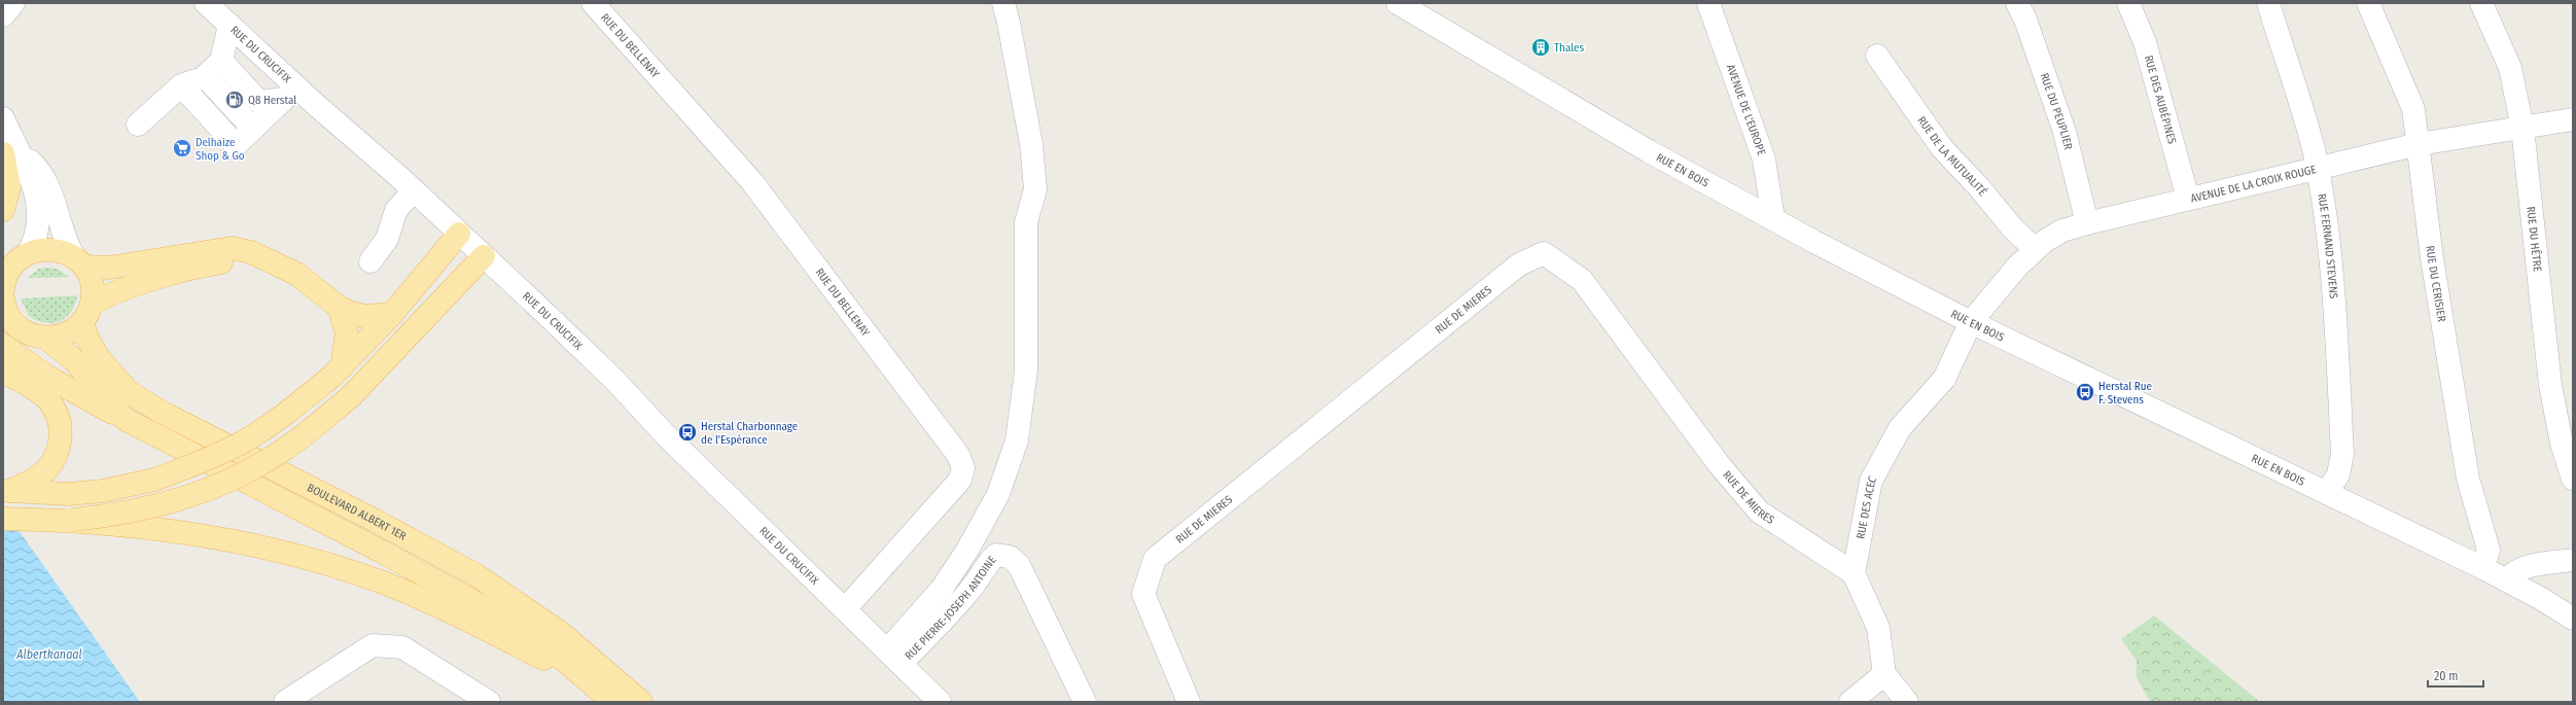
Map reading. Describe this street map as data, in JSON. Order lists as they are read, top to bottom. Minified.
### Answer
{"streets":{"main road":["BOULEVARD ALBERT 1ER"],"street":["RUE DU BELLENAY","RUE DU CRUCIFIX","RUE DES AUBÉPINES","AVENUE DE L'EUROPE","RUE DU PEUPLIER","RUE DE LA MUTUALITÉ","RUE EN BOIS","AVENUE DE LA CROIX ROUGE","RUE DU HÊTRE","RUE FERNAND STEVENS","RUE DU CERISIER","RUE DE MIERES","RUE DES ACEC","RUE PIERRE-JOSEPH ANTOINE"]},"crossings":[["RUE DU BELLENAY","RUE DU CRUCIFIX"],["RUE DU CRUCIFIX","RUE PIERRE-JOSEPH ANTOINE"],["RUE DES AUBÉPINES","AVENUE DE LA CROIX ROUGE"],["AVENUE DE L'EUROPE","RUE EN BOIS"],["RUE DU PEUPLIER","AVENUE DE LA CROIX ROUGE"],["RUE DE LA MUTUALITÉ","AVENUE DE LA CROIX ROUGE"],["RUE EN BOIS","AVENUE DE LA CROIX ROUGE"],["RUE EN BOIS","RUE FERNAND STEVENS"],["RUE EN BOIS","RUE DU CERISIER"],["RUE EN BOIS","RUE DES ACEC"],["AVENUE DE LA CROIX ROUGE","RUE DU HÊTRE"],["AVENUE DE LA CROIX ROUGE","RUE FERNAND STEVENS"],["AVENUE DE LA CROIX ROUGE","RUE DU CERISIER"],["AVENUE DE LA CROIX ROUGE","RUE DES ACEC"],["RUE DE MIERES","RUE DES ACEC"]],"water":["Albertkanaal"],"places":{"building":["Thales"],"fuel station":["Q8 Herstal"],"supermarket":["Delhaize Shop & Go"],"bus stop":["Herstal Rue F. Stevens","Herstal Charbonnage de l'Espérance"]},"scale_bar":"20 m"}
